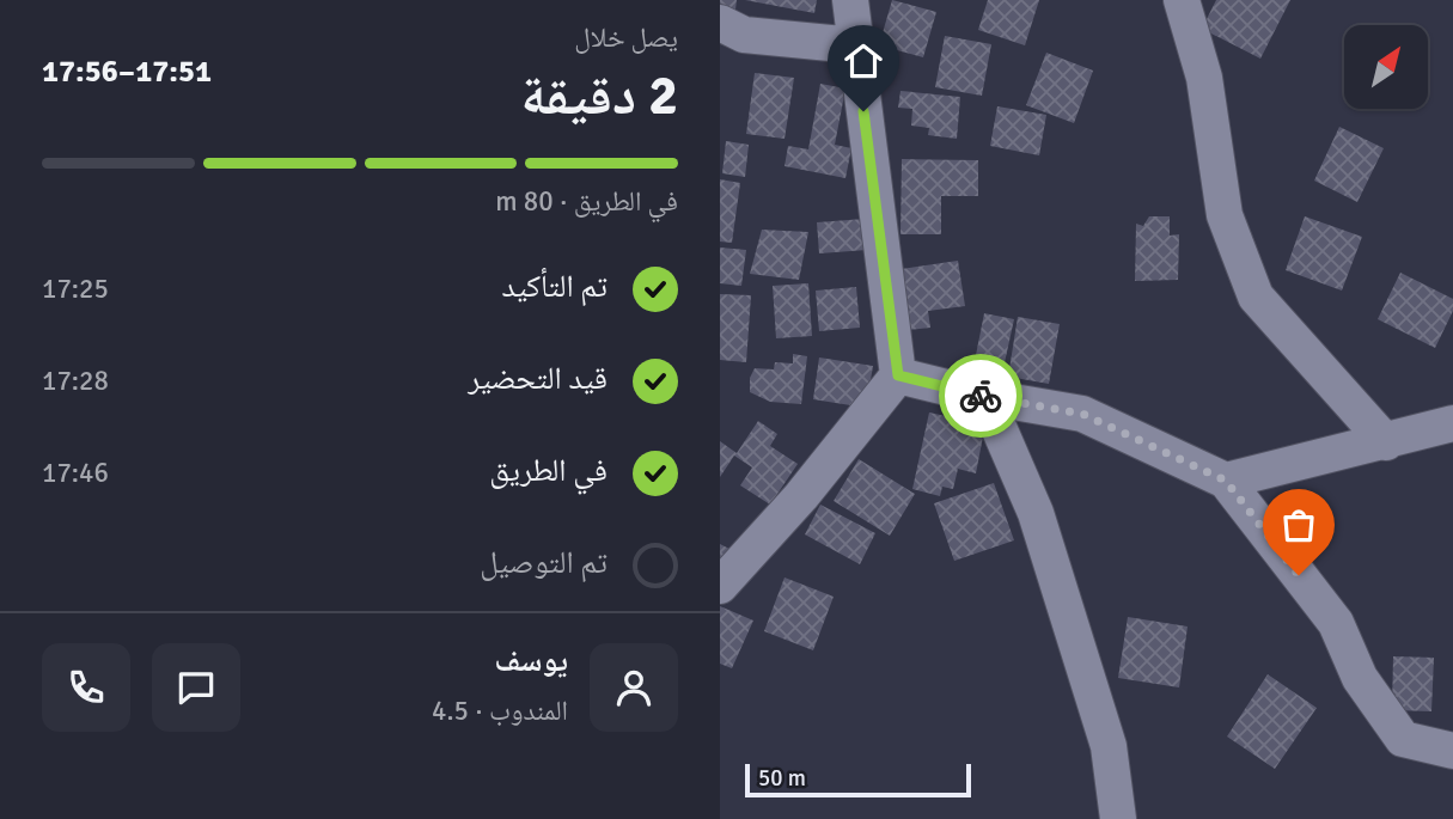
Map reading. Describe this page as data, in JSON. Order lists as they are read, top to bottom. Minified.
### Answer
{"scale_bar":"50 m","north":"top right","page":{"heading":["2 دقيقة","يصل خلال","17:51–17:56"],"panel":["يوسف","المندوب · 4.5"],"bar":"في الطريق · 80 m","list":[["تم التأكيد","17:25"],["قيد التحضير","17:28"],["في الطريق","17:46"],"تم التوصيل"],"scale":"50 m"}}
